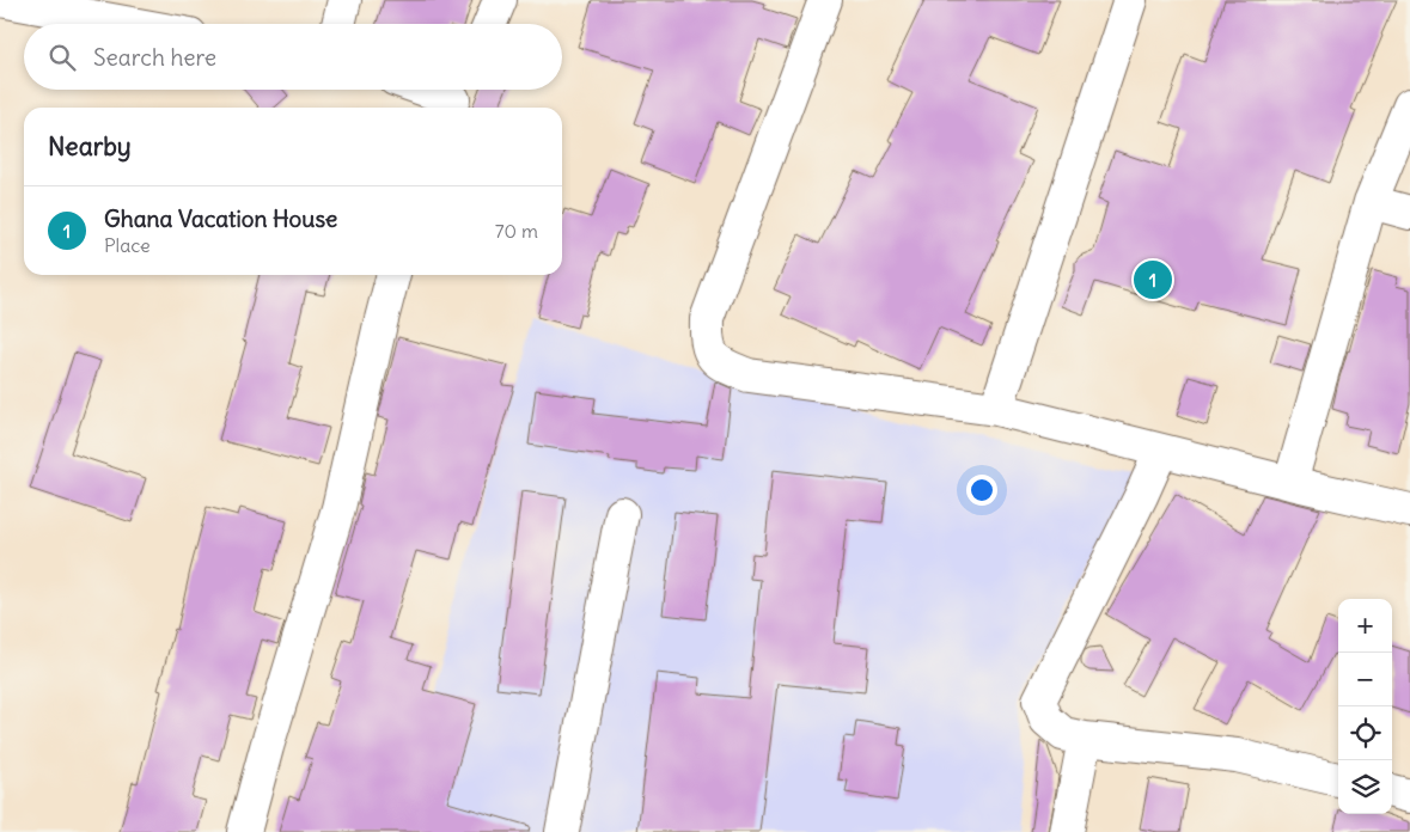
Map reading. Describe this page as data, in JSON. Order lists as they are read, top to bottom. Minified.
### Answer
{"page":{"search":"Search here","heading":"Nearby","list":[{"mark":"1","name":"Ghana Vacation House","note":"Place","value":"70 m"}],"pins":"1","map_buttons":["+","−"]}}
